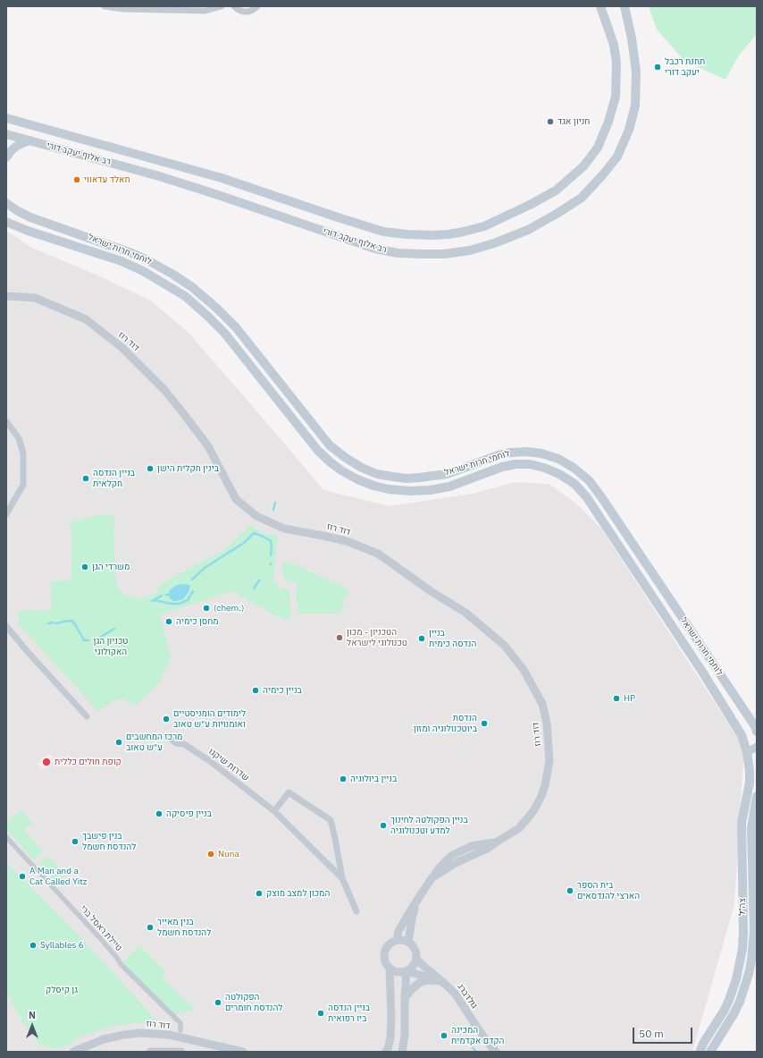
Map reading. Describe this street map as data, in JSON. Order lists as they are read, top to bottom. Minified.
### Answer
{"streets":{"main road":["רב אלוף יעקב דורי","לוחמי חרות ישראל","צה״ל"],"street":["דוד רוז","שדרות שיקגו","טיילת ראסל ברי","גולדברג"]},"crossings":[["לוחמי חרות ישראל","צה״ל"],["דוד רוז","גולדברג"]],"parks":["טכניון הגן האקולוגי","גן קיסלק"],"places":["תחנת רכבל יעקב דורי","חניון אגד","חאלד עדאווי","בינין חקלית הישן","בניין הנדסה חקלאית","משרדי הגן","(chem.)","מחסן כימיה","הטכניון - מכון טכנולוגי לישראל","בניין הנדסה כימית","בניין כימיה","HP","לימודים הומניסטיים ואומנויות ע\"ש טאוב","הנדסת ביוטכנולוגיה ומזון","מרכז המחשבים ע\"ש טאוב","קופת חולים כללית","בניין ביולוגיה","בניין פיסיקה","בניין הפקולטה לחינוך למדע וטכנולוגיה","בנין פישבך להנדסת חשמל","Nuna","A Man and a Cat Called Yitz","בית הספר הארצי להנדסאים","המכון למצב מוצק","בנין מאייר להנדסת חשמל","Syllables 6","הפקולטה להנדסת חומרים","בניין הנדסה ביו רפואית","המכינה הקדם אקדמית"],"scale_bar":"50 m","north":"top"}
